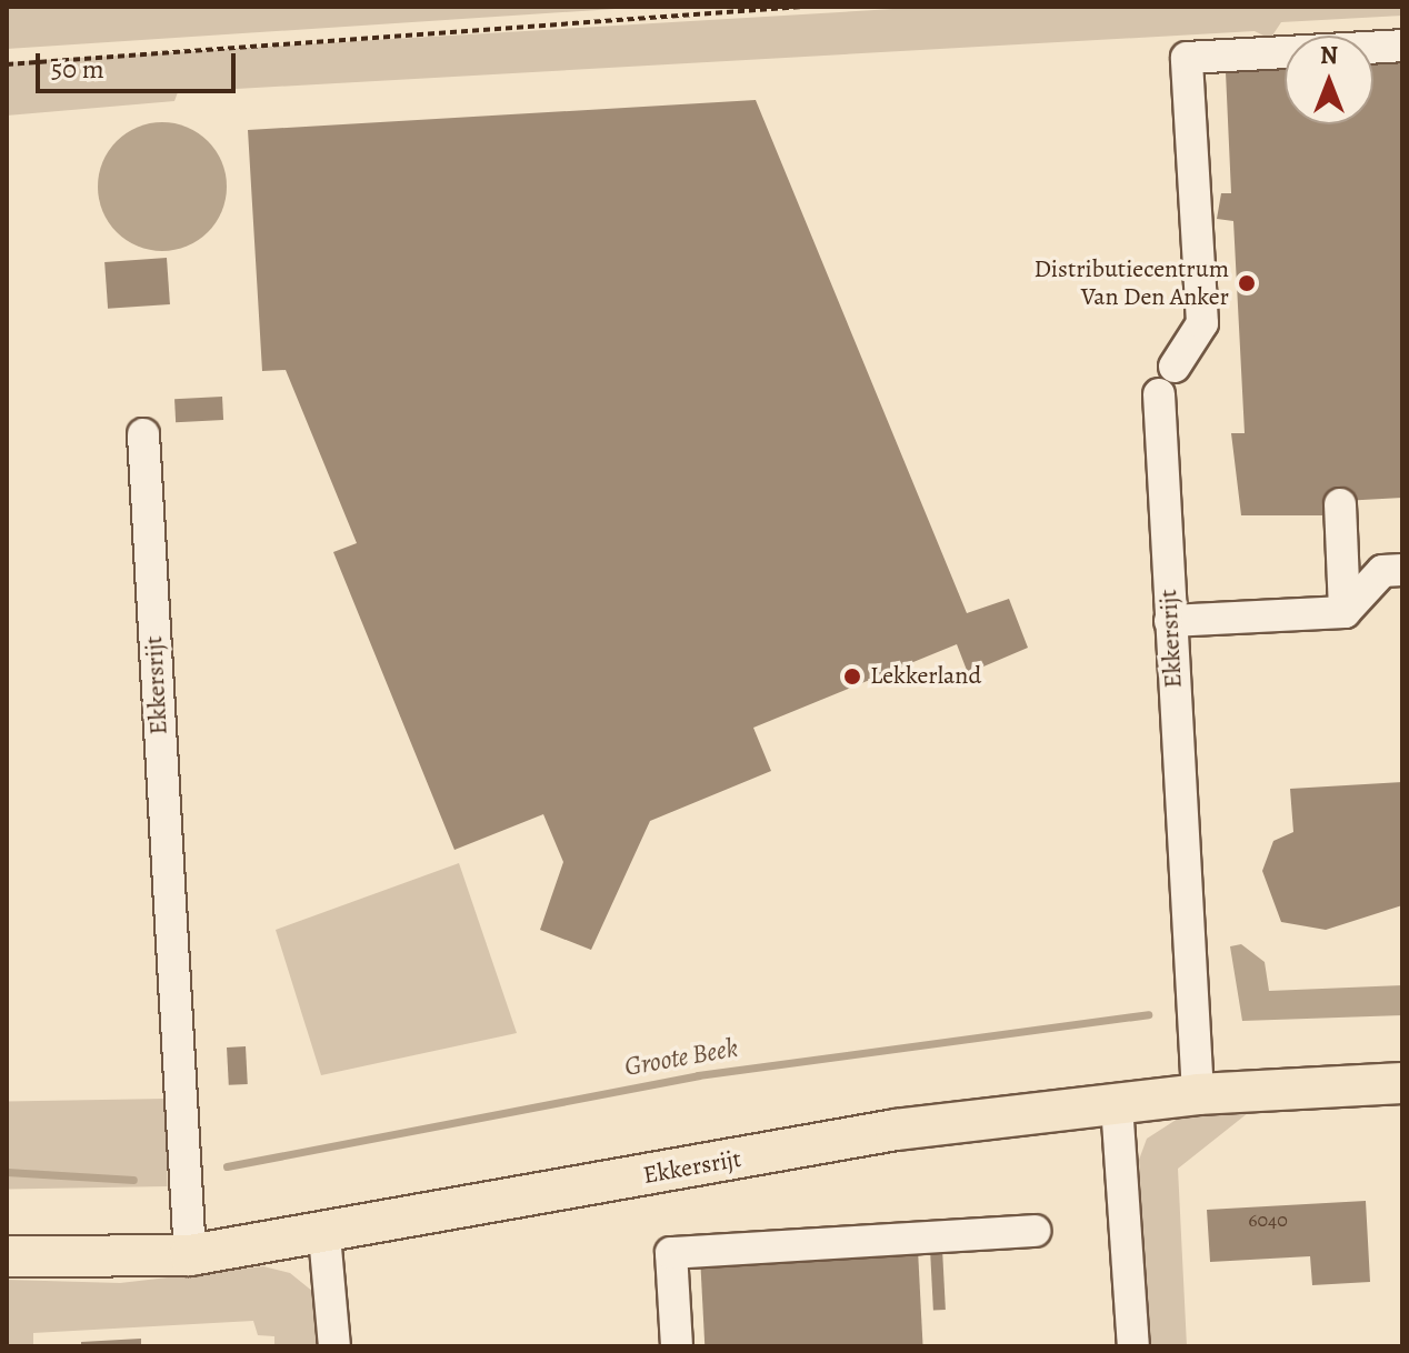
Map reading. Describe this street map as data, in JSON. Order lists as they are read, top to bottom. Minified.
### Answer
{"streets":{"main road":["Ekkersrijt"]},"water":["Groote Beek"],"places":["Distributiecentrum Van Den Anker","Lekkerland"],"house_numbers":["6040"],"scale_bar":"50 m","north":"top"}
